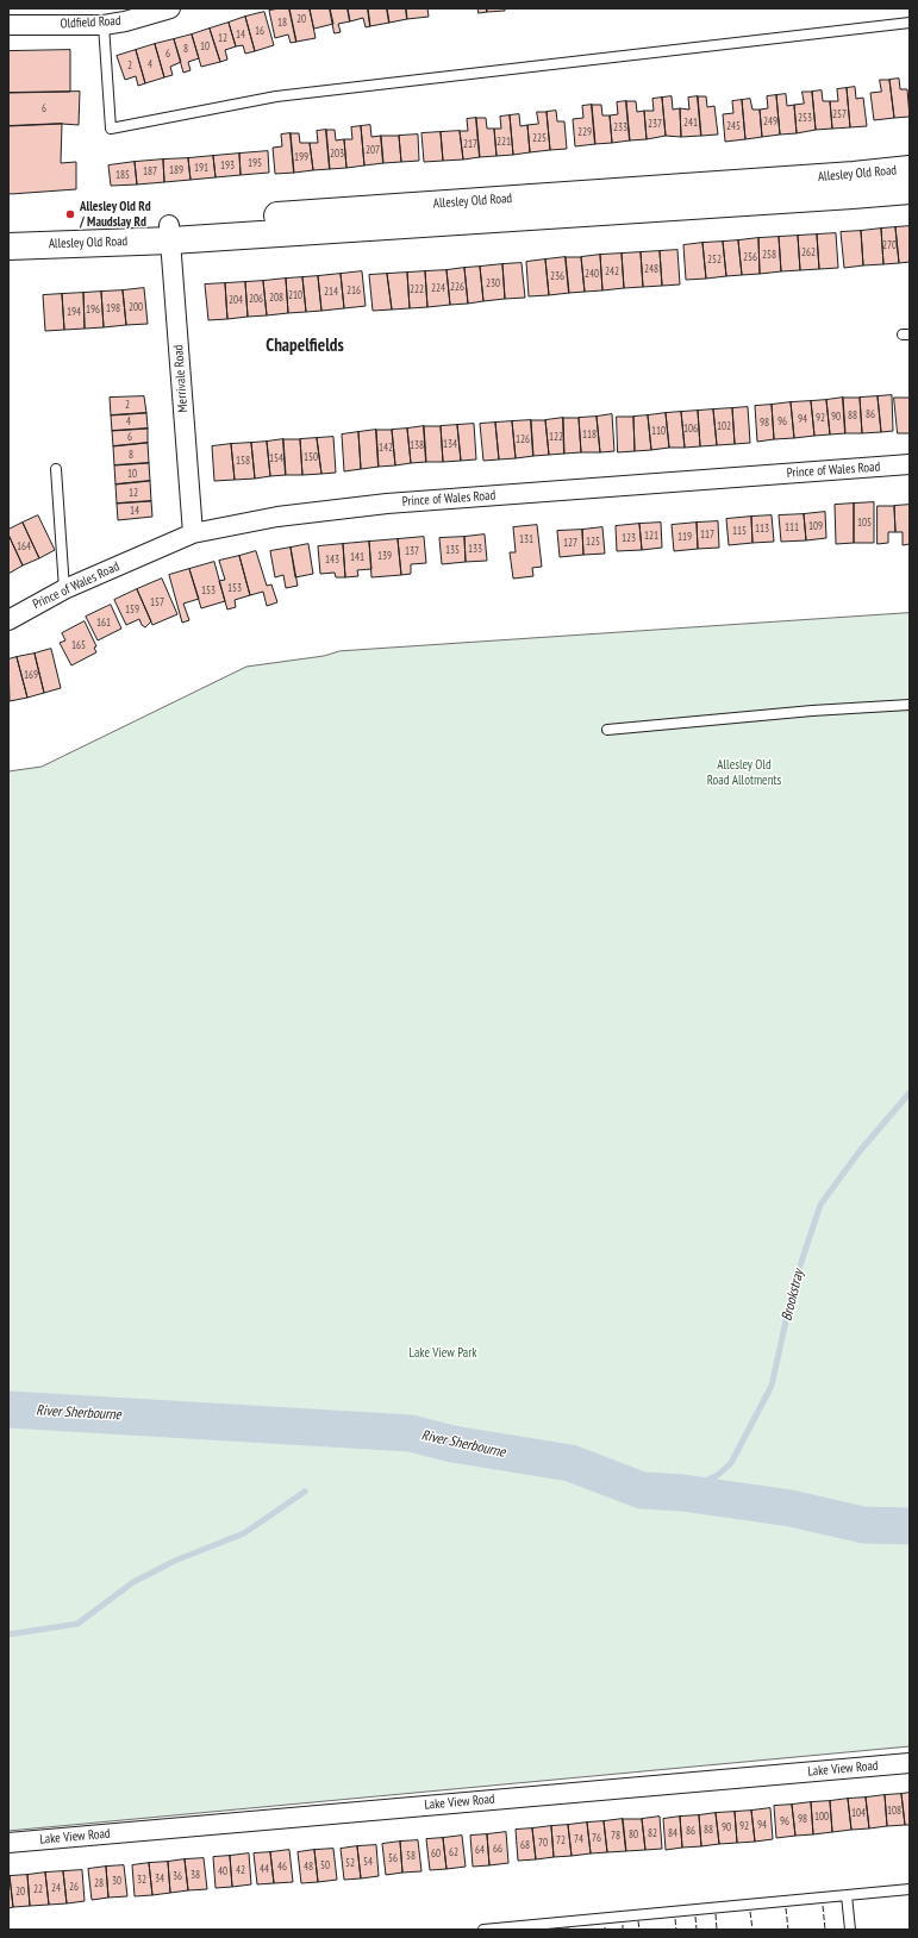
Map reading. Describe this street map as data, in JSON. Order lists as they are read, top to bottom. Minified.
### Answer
{"streets":{"main road":["Allesley Old Road"],"street":["Oldfield Road","Merrivale Road","Prince of Wales Road","Lake View Road"]},"crossings":[["Allesley Old Road","Merrivale Road"],["Merrivale Road","Prince of Wales Road"]],"districts":["Chapelfields"],"water":["Brookstray","River Sherbourne"],"parks":["Allesley Old Road Allotments","Lake View Park"],"places":["Allesley Old Rd / Maudslay Rd"],"house_numbers":["20","18","16","14","12","10","8","6","4","2","6","257","253","249","241","237","245","233","229","225","221","217","207","203","199","195","193","191","189","187","185","270","262","258","256","252","248","242","240","236","230","226","224","222","216","214","210","208","206","204","200","198","196","194","2","86","88","90","92","94","4","96","98","102","106","110","118","6","122","126","134","138","142","8","150","154","158","10","12","14","105","109","111","113","115","117","121","119","123","131","125","127","164","133","135","137","139","141","143","153","153","157","159","161","165","169","108","104","100","98","96","94","92","90","88","86","82","84","80","78","76","74","72","70","68","66","64","62","60","58","56","54","52","50","46","48","44","42","40","38","36","34","32","30","28","26","24","22","20"]}
